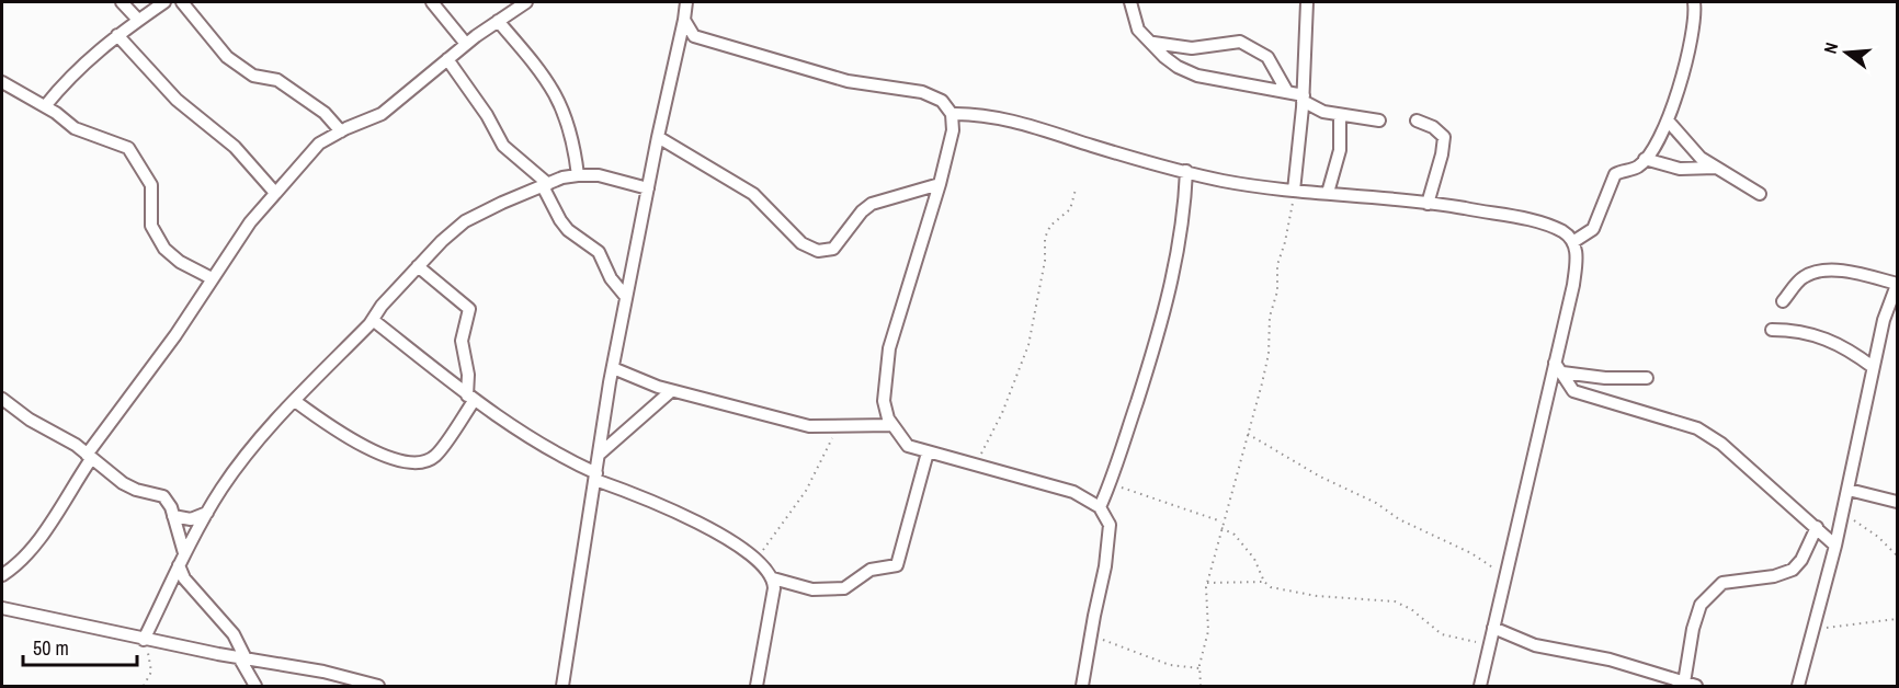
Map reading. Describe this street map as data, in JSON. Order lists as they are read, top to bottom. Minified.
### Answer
{"scale_bar":"50 m","north":"left"}
